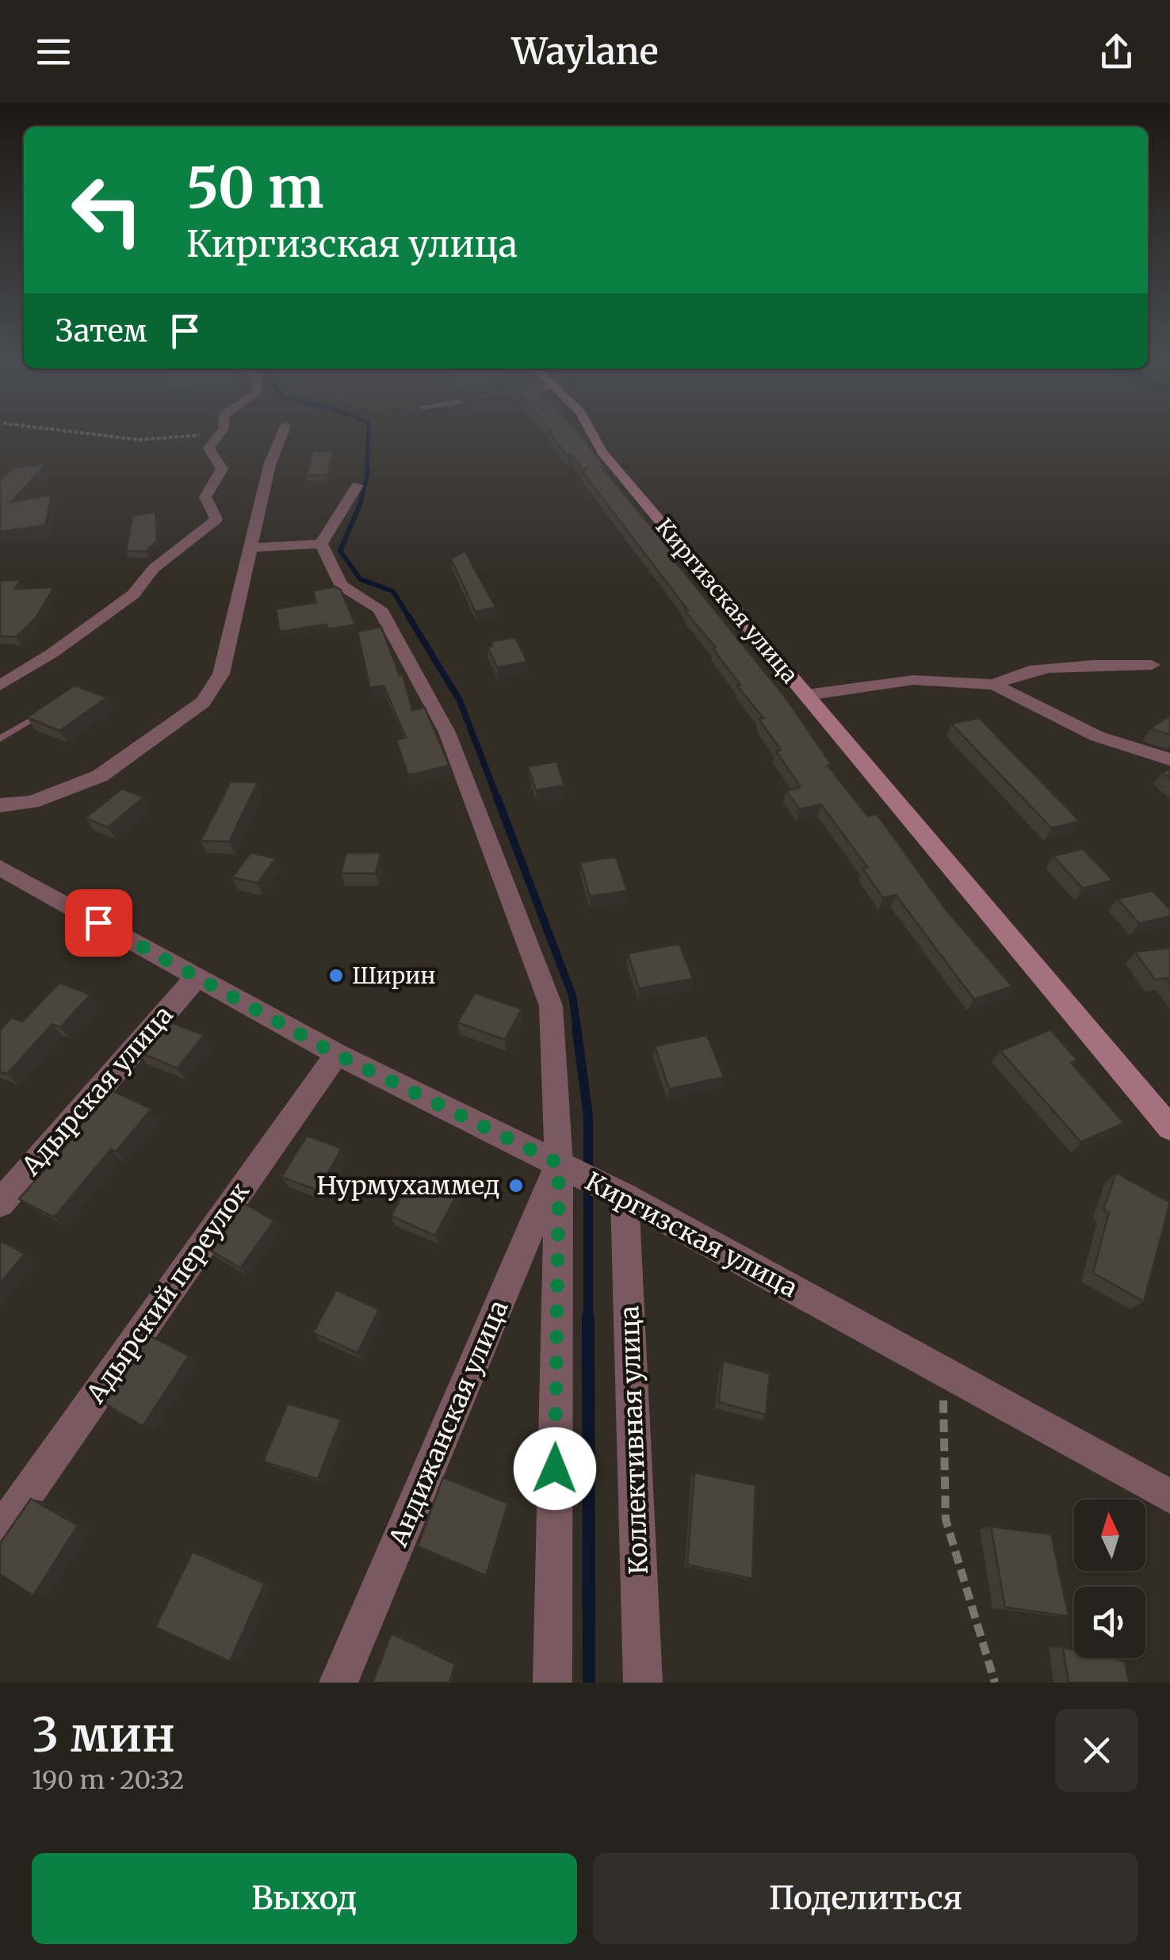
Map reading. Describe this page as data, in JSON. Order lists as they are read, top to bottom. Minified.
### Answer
{"streets":{"main road":["Киргизская улица"],"street":["Адырская улица","Адырский переулок","Андижанская улица","Коллективная улица"]},"crossings":[["Киргизская улица","Адырская улица"],["Киргизская улица","Адырский переулок"],["Киргизская улица","Андижанская улица"],["Киргизская улица","Коллективная улица"]],"places":["Ширин","Нурмухаммед"],"north":"top","page":{"header":"Waylane","turn":["50 m","Киргизская улица"],"then":"Затем","heading":["3 мин","190 m · 20:32"],"buttons":["Выход","Поделиться"]}}
